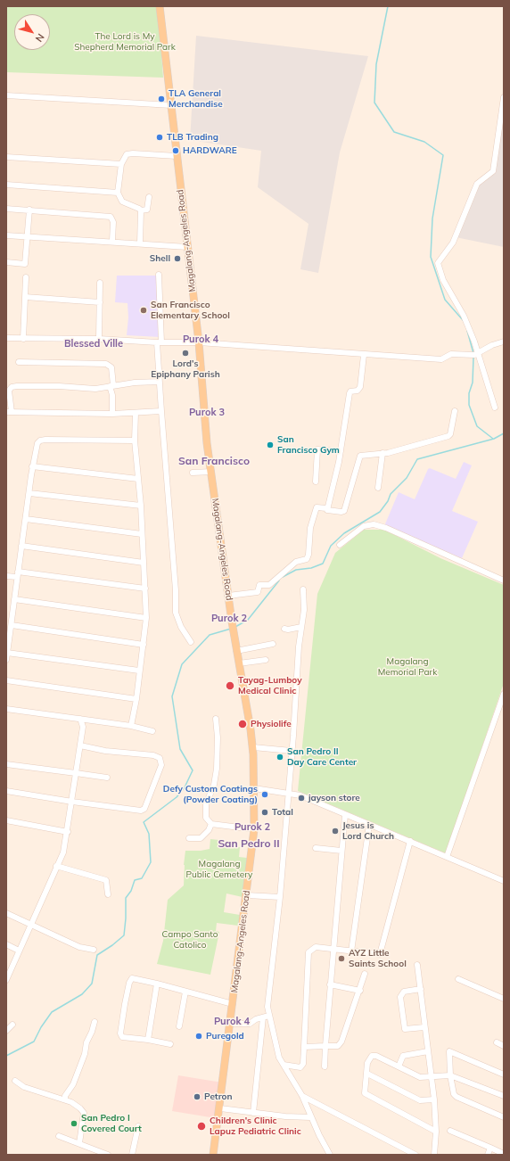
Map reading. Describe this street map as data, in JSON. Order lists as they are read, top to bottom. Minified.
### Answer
{"streets":{"main road":["Magalang-Angeles Road"]},"districts":["Purok 4","Blessed Ville","Purok 3","San Francisco","Purok 2","Purok 2","San Pedro II","Purok 4"],"parks":["The Lord is My Shepherd Memorial Park","Magalang Memorial Park","Magalang Public Cemetery","Campo Santo Catolico"],"places":["TLA General Merchandise","TLB Trading","HARDWARE","Shell","San Francisco Elementary School","Lord's Epiphany Parish","San Francisco Gym","Tayag-Lumboy Medical Clinic","Physiolife","San Pedro II Day Care Center","Defy Custom Coatings (Powder Coating)","jayson store","Total","Jesus is Lord Church","AYZ Little Saints School","Puregold","Petron","San Pedro I Covered Court","Children's Clinic Lapuz Pediatric Clinic"],"north":"bottom right"}
